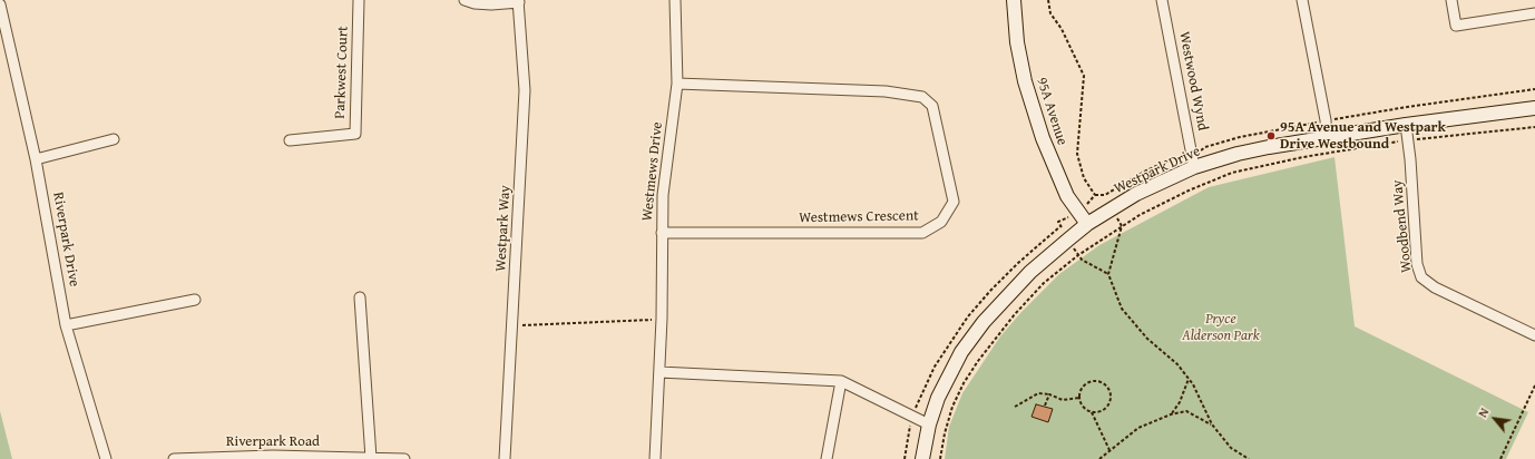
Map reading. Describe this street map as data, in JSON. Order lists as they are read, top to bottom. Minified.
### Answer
{"streets":{"street":["Parkwest Court","Westwood Wynd","95A Avenue","Westpark Drive","Westmews Drive","Westmews Crescent","Woodbend Way","Westpark Way","Riverpark Drive","Riverpark Road"]},"crossings":[["Westwood Wynd","Westpark Drive"],["95A Avenue","Westpark Drive"],["Westpark Drive","Woodbend Way"],["Westmews Drive","Westmews Crescent"]],"parks":["Pryce Alderson Park"],"places":["95A Avenue and Westpark Drive Westbound"],"north":"top left"}
